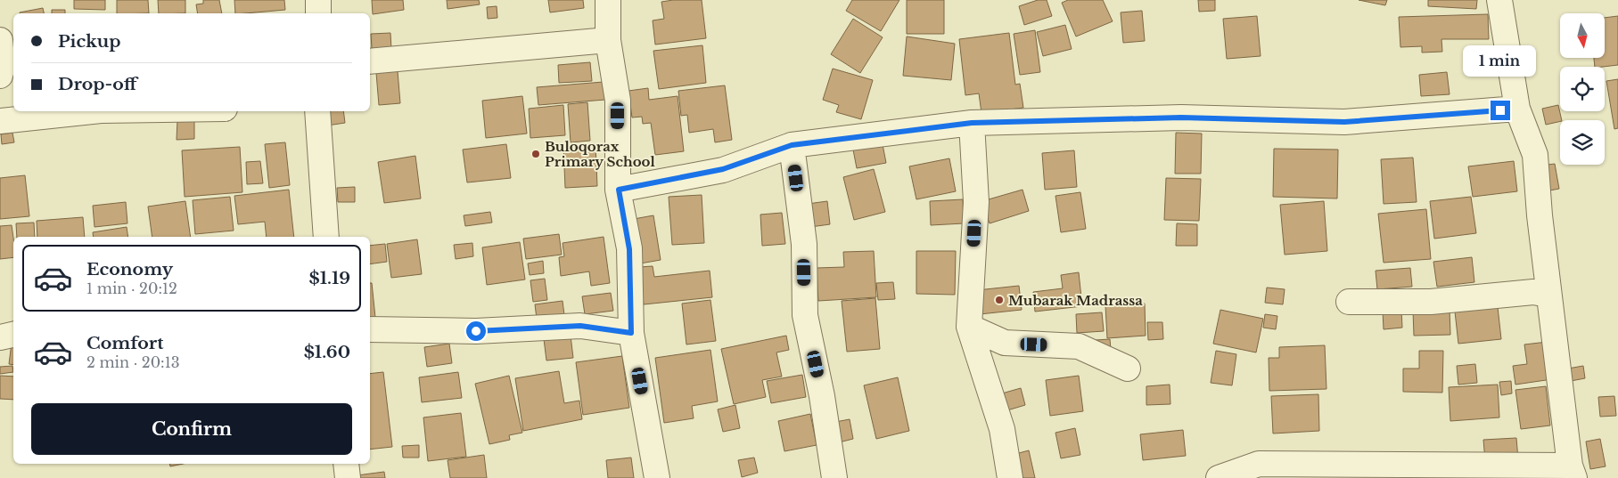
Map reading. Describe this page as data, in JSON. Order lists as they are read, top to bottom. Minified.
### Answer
{"places":["Buloqorax Primary School","Mubarak Madrassa"],"north":"bottom","page":{"banner":["Pickup","Drop-off"],"bubble":"1 min","list":[{"name":"Economy","note":"1 min · 20:12","value":"$1.19"},{"name":"Comfort","note":"2 min · 20:13","value":"$1.60"}],"buttons":"Confirm"}}
